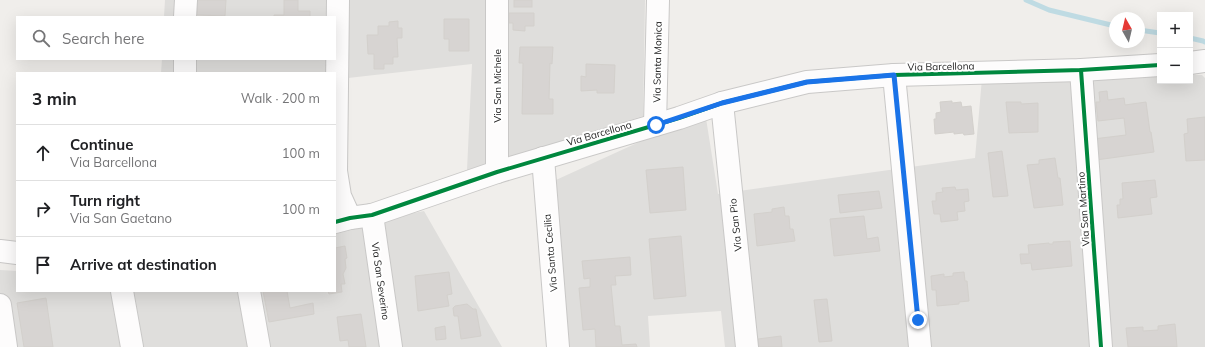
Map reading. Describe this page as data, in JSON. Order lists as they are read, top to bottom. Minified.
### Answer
{"streets":{"street":["Via Santa Monica","Via Barcellona","Via San Michele","Via San Martino","Via San Pio","Via Santa Cecilia","Via San Severino"]},"crossings":[["Via Santa Monica","Via Barcellona"],["Via Barcellona","Via San Michele"],["Via Barcellona","Via San Martino"],["Via Barcellona","Via San Pio"],["Via Barcellona","Via Santa Cecilia"],["Via Barcellona","Via San Severino"]],"north":"top","page":{"map_buttons":["+","−"],"search":"Search here","heading":["3 min","Walk · 200 m"],"list":[["Continue","Via Barcellona","100 m"],["Turn right","Via San Gaetano","100 m"],"Arrive at destination"]}}
